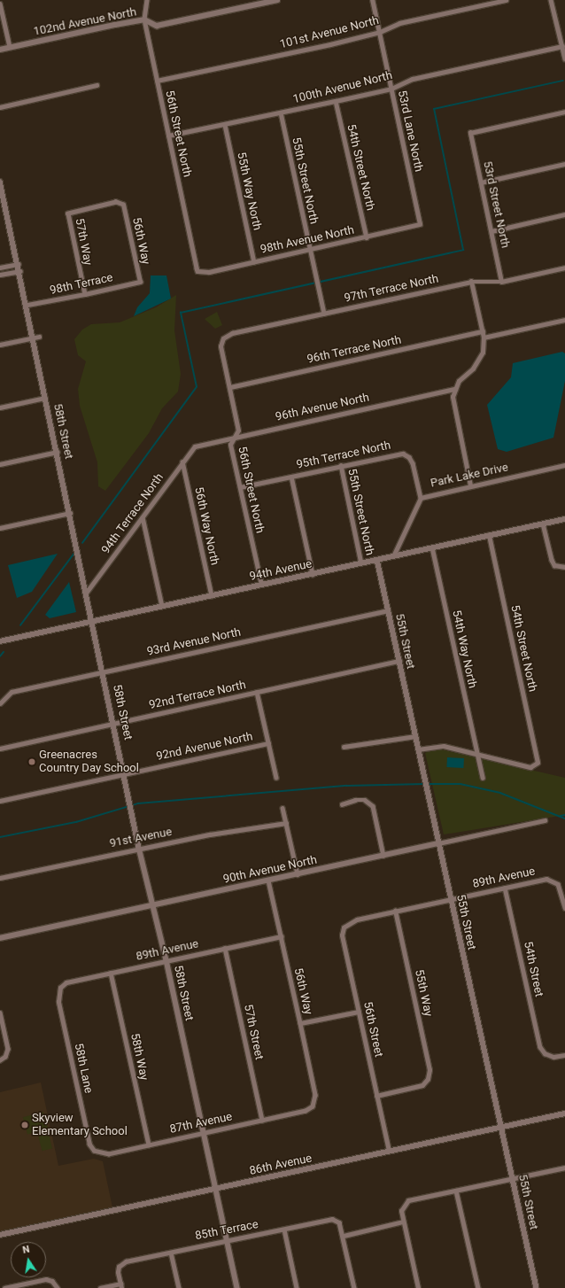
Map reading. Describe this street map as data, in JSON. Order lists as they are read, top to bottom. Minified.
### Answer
{"streets":{"street":["102nd Avenue North","101st Avenue North","100th Avenue North","53rd Lane North","56th Street North","54th Street North","55th Street North","55th Way North","53rd Street North","98th Avenue North","56th Way","57th Way","98th Terrace","97th Terrace North","96th Terrace North","96th Avenue North","58th Street","95th Terrace North","Park Lake Drive","94th Terrace North","56th Way North","94th Avenue","55th Street","93rd Avenue North","54th Way North","92nd Terrace North","92nd Avenue North","91st Avenue","90th Avenue North","89th Avenue","54th Street","55th Way","56th Street","57th Street","58th Way","58th Lane","87th Avenue","86th Avenue","85th Terrace"]},"crossings":[["102nd Avenue North","56th Street North"],["101st Avenue North","53rd Lane North"],["101st Avenue North","56th Street North"],["100th Avenue North","53rd Lane North"],["100th Avenue North","56th Street North"],["100th Avenue North","54th Street North"],["100th Avenue North","55th Street North"],["100th Avenue North","55th Way North"],["53rd Lane North","98th Avenue North"],["56th Street North","98th Avenue North"],["56th Street North","97th Terrace North"],["56th Street North","96th Terrace North"],["56th Street North","96th Avenue North"],["56th Street North","95th Terrace North"],["56th Street North","94th Avenue"],["54th Street North","98th Avenue North"],["54th Street North","94th Avenue"],["54th Street North","54th Way North"],["55th Street North","98th Avenue North"],["55th Street North","97th Terrace North"],["55th Street North","95th Terrace North"],["55th Street North","94th Avenue"],["55th Way North","98th Avenue North"],["53rd Street North","97th Terrace North"],["56th Way","57th Way"],["56th Way","98th Terrace"],["56th Way","90th Avenue North"],["56th Way","89th Avenue"],["56th Way","87th Avenue"],["57th Way","98th Terrace"],["98th Terrace","58th Street"],["96th Avenue North","94th Terrace North"],["58th Street","94th Terrace North"],["58th Street","94th Avenue"],["58th Street","93rd Avenue North"],["58th Street","92nd Terrace North"],["58th Street","92nd Avenue North"],["58th Street","91st Avenue"],["58th Street","90th Avenue North"],["58th Street","89th Avenue"],["58th Street","87th Avenue"],["58th Street","86th Avenue"],["58th Street","85th Terrace"],["95th Terrace North","Park Lake Drive"],["Park Lake Drive","94th Avenue"],["94th Terrace North","56th Way North"],["56th Way North","94th Avenue"],["94th Avenue","55th Street"],["94th Avenue","54th Way North"],["55th Street","93rd Avenue North"],["55th Street","92nd Terrace North"],["55th Street","90th Avenue North"],["55th Street","89th Avenue"],["55th Street","86th Avenue"],["89th Avenue","54th Street"],["89th Avenue","55th Way"],["89th Avenue","56th Street"],["89th Avenue","57th Street"],["89th Avenue","58th Way"],["89th Avenue","58th Lane"],["55th Way","56th Street"],["56th Street","86th Avenue"],["57th Street","87th Avenue"],["58th Way","87th Avenue"],["58th Lane","87th Avenue"]],"places":["Greenacres Country Day School","Skyview Elementary School"],"north":"top"}
